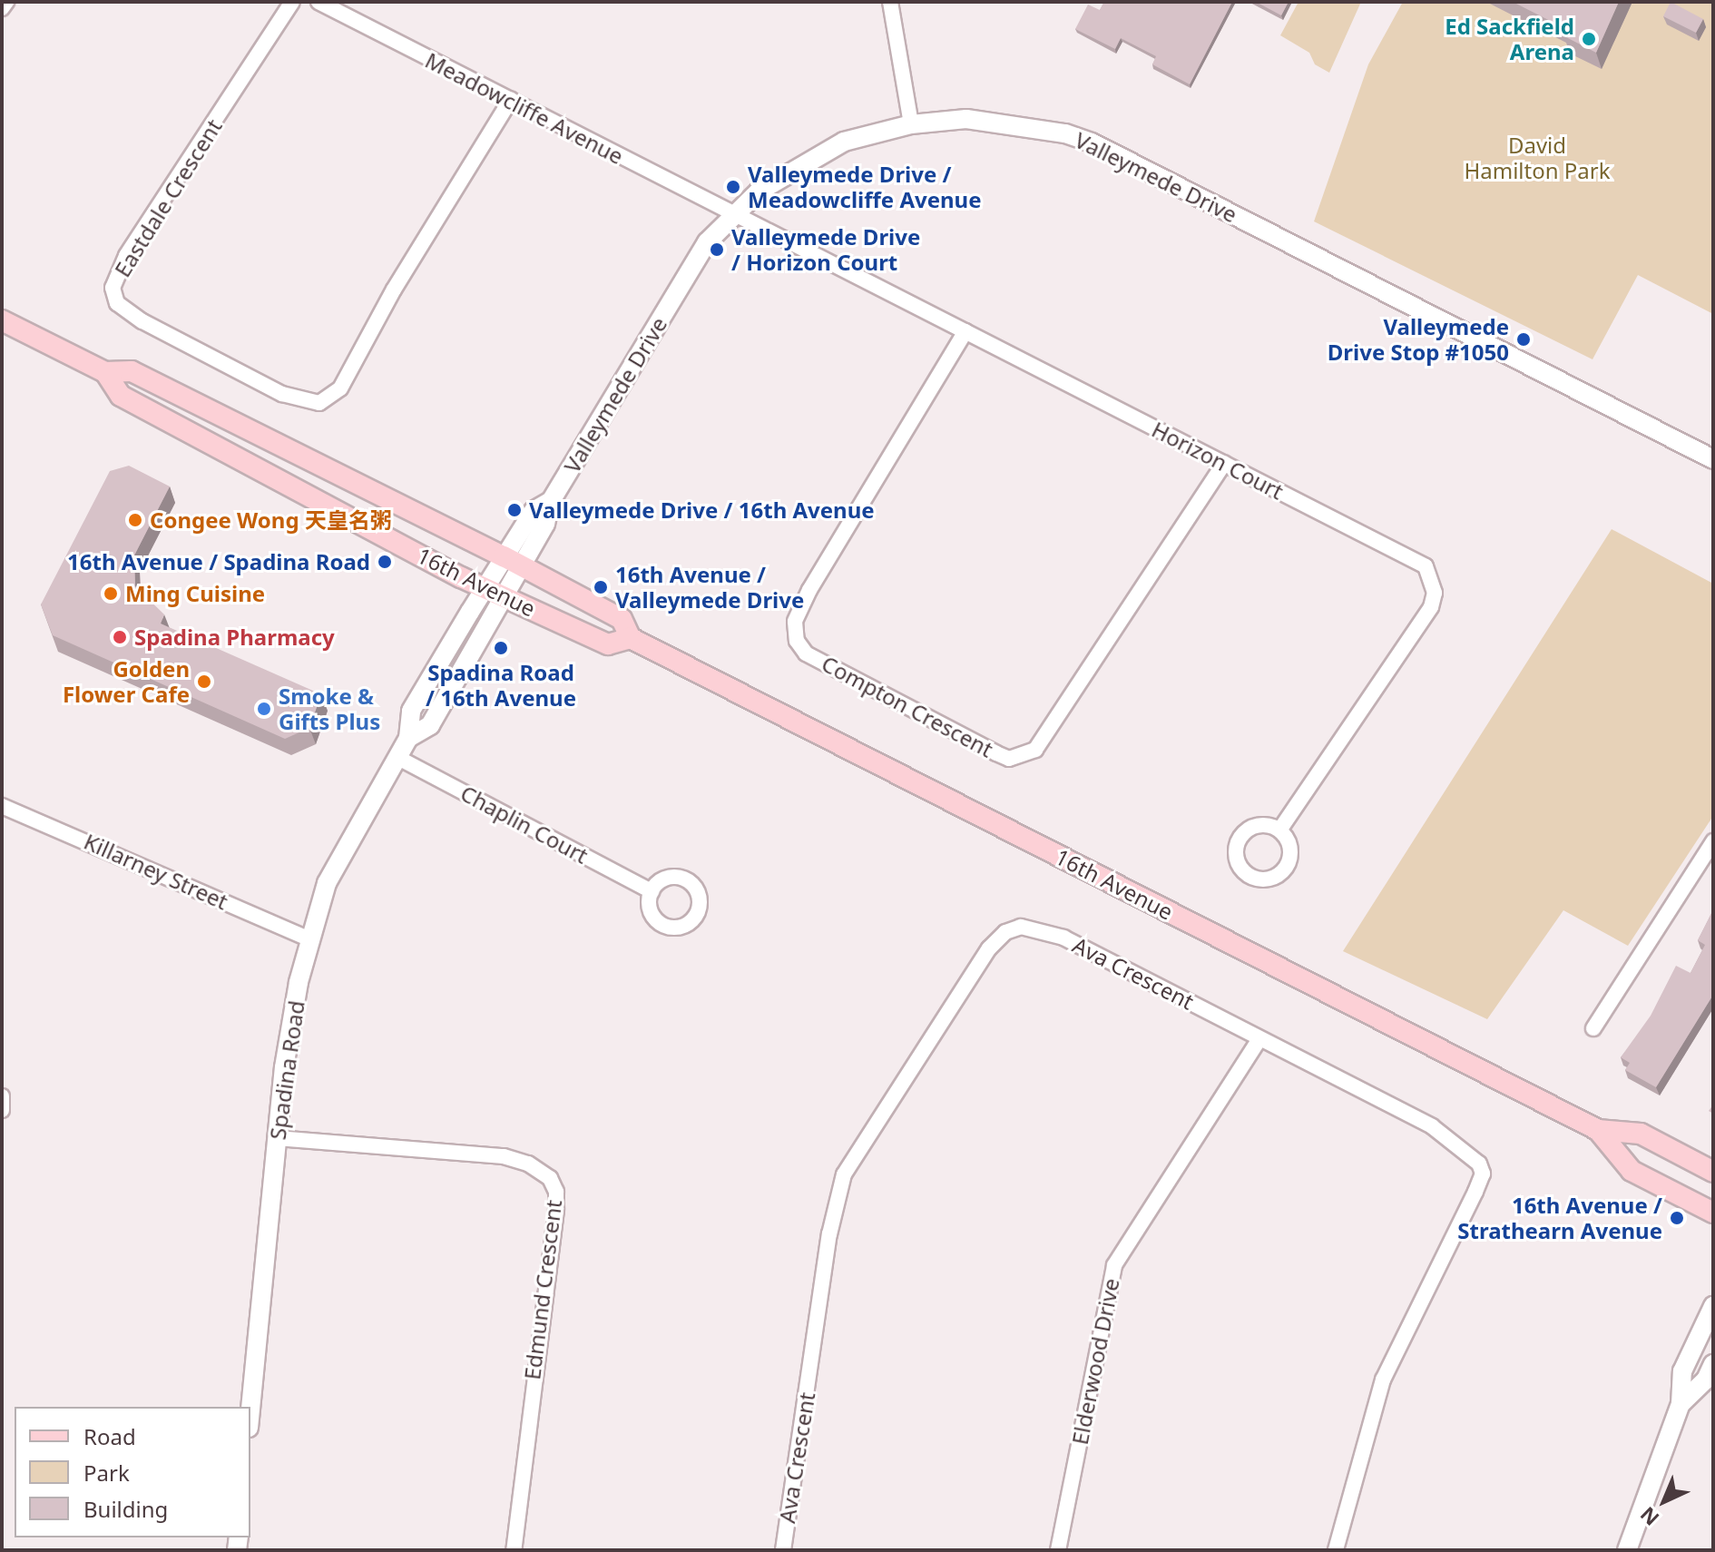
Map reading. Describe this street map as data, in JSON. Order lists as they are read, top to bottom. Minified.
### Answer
{"streets":{"main road":["16th Avenue"],"street":["Meadowcliffe Avenue","Valleymede Drive","Eastdale Crescent","Horizon Court","Compton Crescent","Chaplin Court","Killarney Street","Ava Crescent","Spadina Road","Edmund Crescent","Elderwood Drive"]},"crossings":[["Meadowcliffe Avenue","Valleymede Drive"],["Meadowcliffe Avenue","Eastdale Crescent"],["Meadowcliffe Avenue","Horizon Court"],["Valleymede Drive","Horizon Court"],["Valleymede Drive","16th Avenue"],["Valleymede Drive","Spadina Road"],["Horizon Court","Compton Crescent"],["16th Avenue","Spadina Road"],["Chaplin Court","Spadina Road"],["Killarney Street","Spadina Road"],["Ava Crescent","Elderwood Drive"],["Spadina Road","Edmund Crescent"]],"parks":["David Hamilton Park"],"places":["Ed Sackfield Arena","Valleymede Drive / Meadowcliffe Avenue","Valleymede Drive / Horizon Court","Valleymede Drive Stop #1050","Valleymede Drive / 16th Avenue","Congee Wong 天皇名粥","16th Avenue / Spadina Road","16th Avenue / Valleymede Drive","Ming Cuisine","Spadina Pharmacy","Spadina Road / 16th Avenue","Golden Flower Cafe","Smoke & Gifts Plus","16th Avenue / Strathearn Avenue"],"legend":["Road","Park","Building"],"north":"bottom left"}
